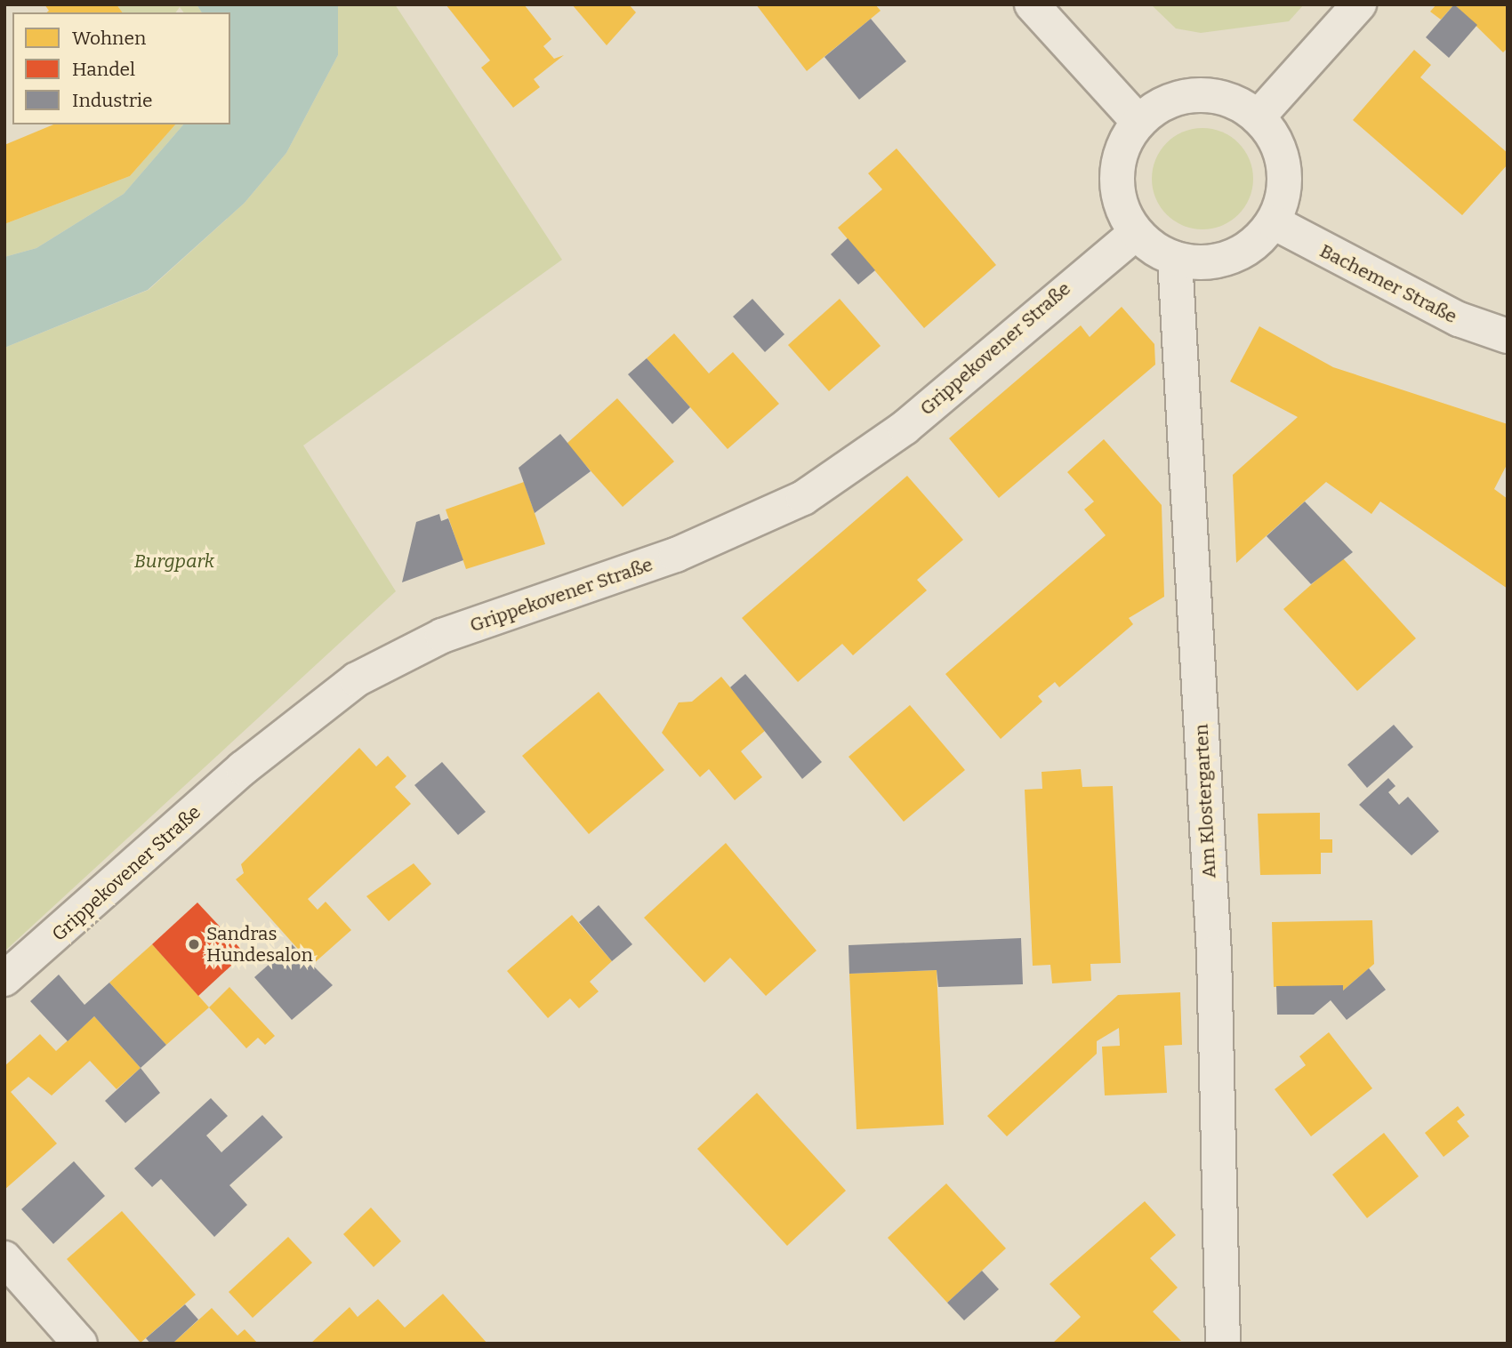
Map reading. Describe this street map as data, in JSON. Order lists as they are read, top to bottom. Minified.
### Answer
{"streets":{"street":["Bachemer Straße","Grippekovener Straße","Am Klostergarten"]},"crossings":[["Bachemer Straße","Grippekovener Straße"],["Bachemer Straße","Am Klostergarten"],["Grippekovener Straße","Am Klostergarten"]],"parks":["Burgpark"],"places":["Sandras Hundesalon"],"legend":["Wohnen","Handel","Industrie"]}
